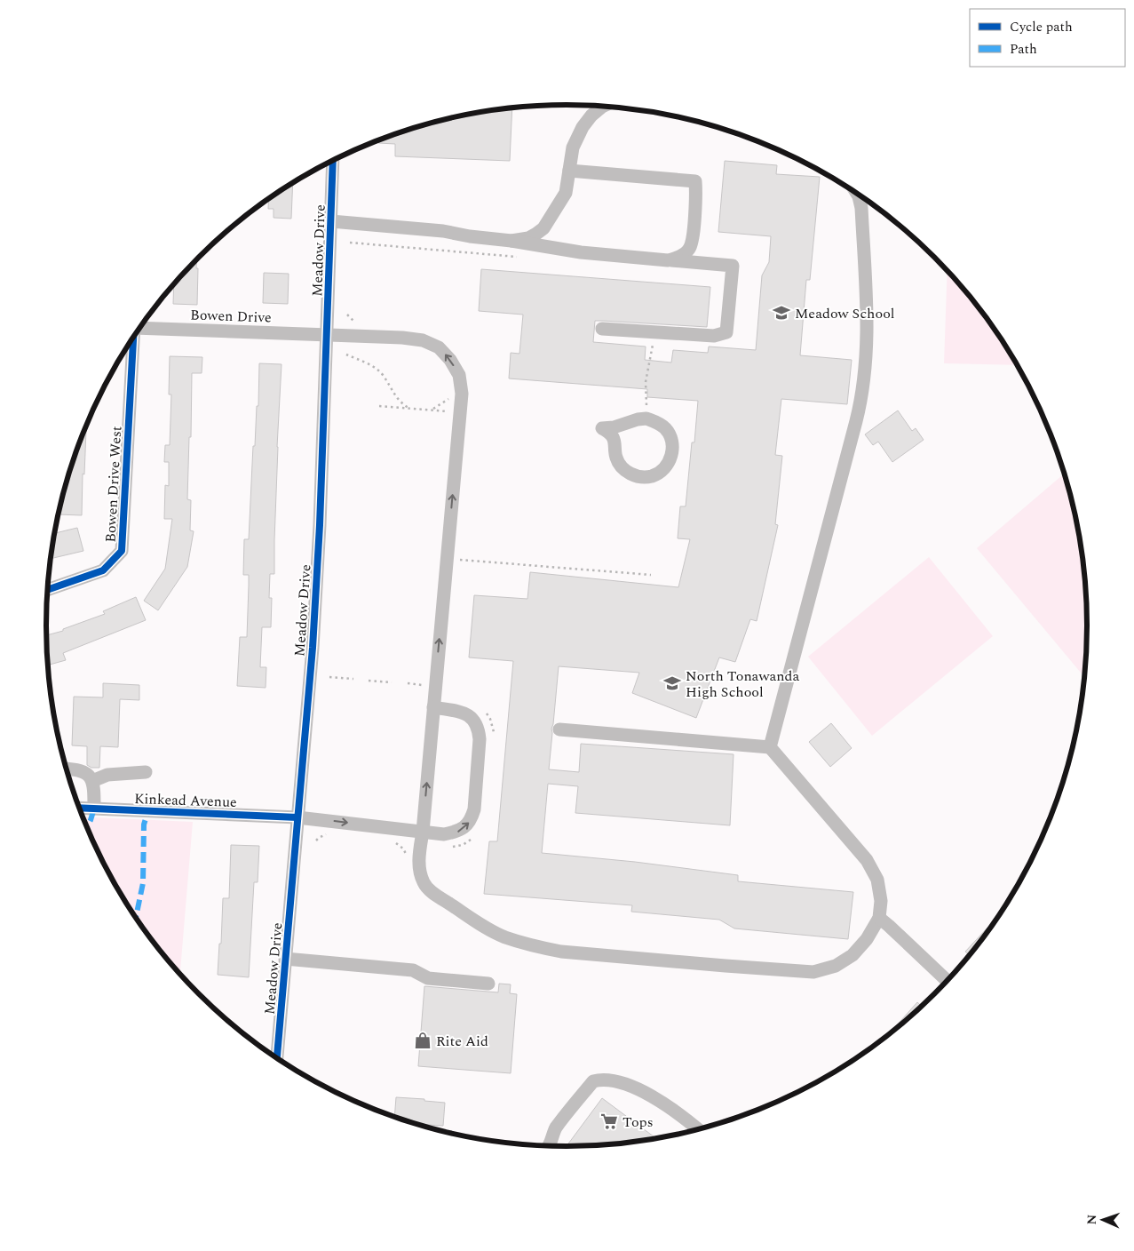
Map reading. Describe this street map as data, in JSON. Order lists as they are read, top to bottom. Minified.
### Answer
{"streets":{"street":["Meadow Drive","Bowen Drive","Bowen Drive West","Kinkead Avenue"]},"crossings":[["Meadow Drive","Bowen Drive"],["Meadow Drive","Kinkead Avenue"],["Bowen Drive","Kinkead Avenue"]],"one_way":["Bowen Drive"],"places":{"school or university":["Meadow School","North Tonawanda High School"],"shop":["Rite Aid"],"supermarket":["Tops"]},"legend":["Cycle path","Path"],"north":"left"}
